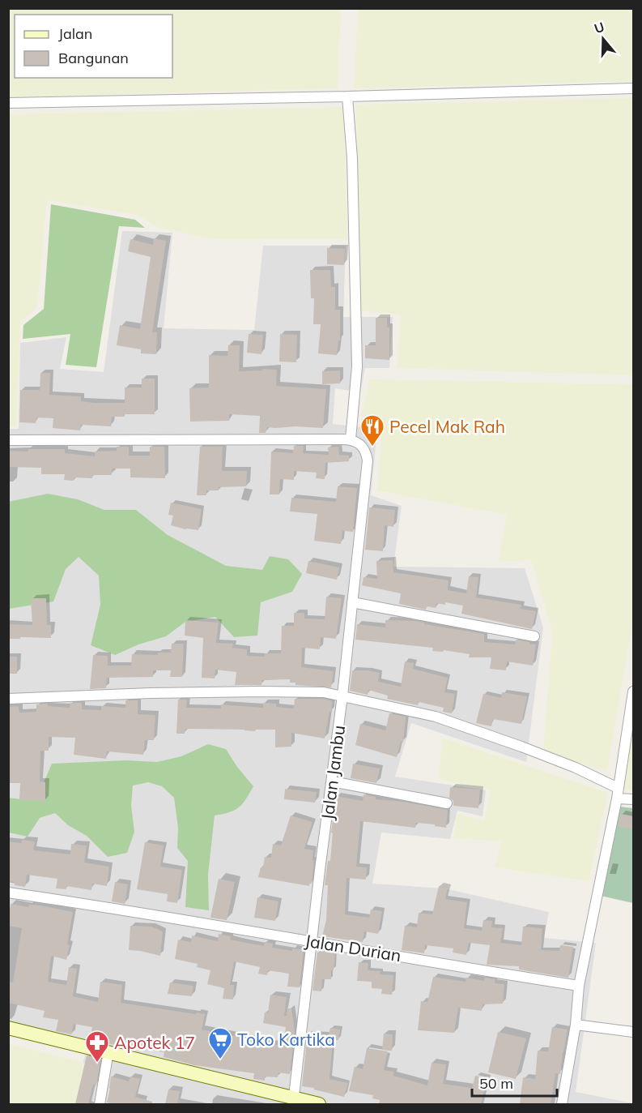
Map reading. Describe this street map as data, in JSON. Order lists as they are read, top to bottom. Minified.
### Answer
{"streets":{"street":["Jalan Jambu","Jalan Durian"]},"crossings":[["Jalan Jambu","Jalan Durian"]],"places":{"restaurant":["Pecel Mak Rah"],"supermarket":["Toko Kartika"],"pharmacy":["Apotek 17"]},"legend":["Jalan","Bangunan"],"scale_bar":"50 m","north":"top"}
